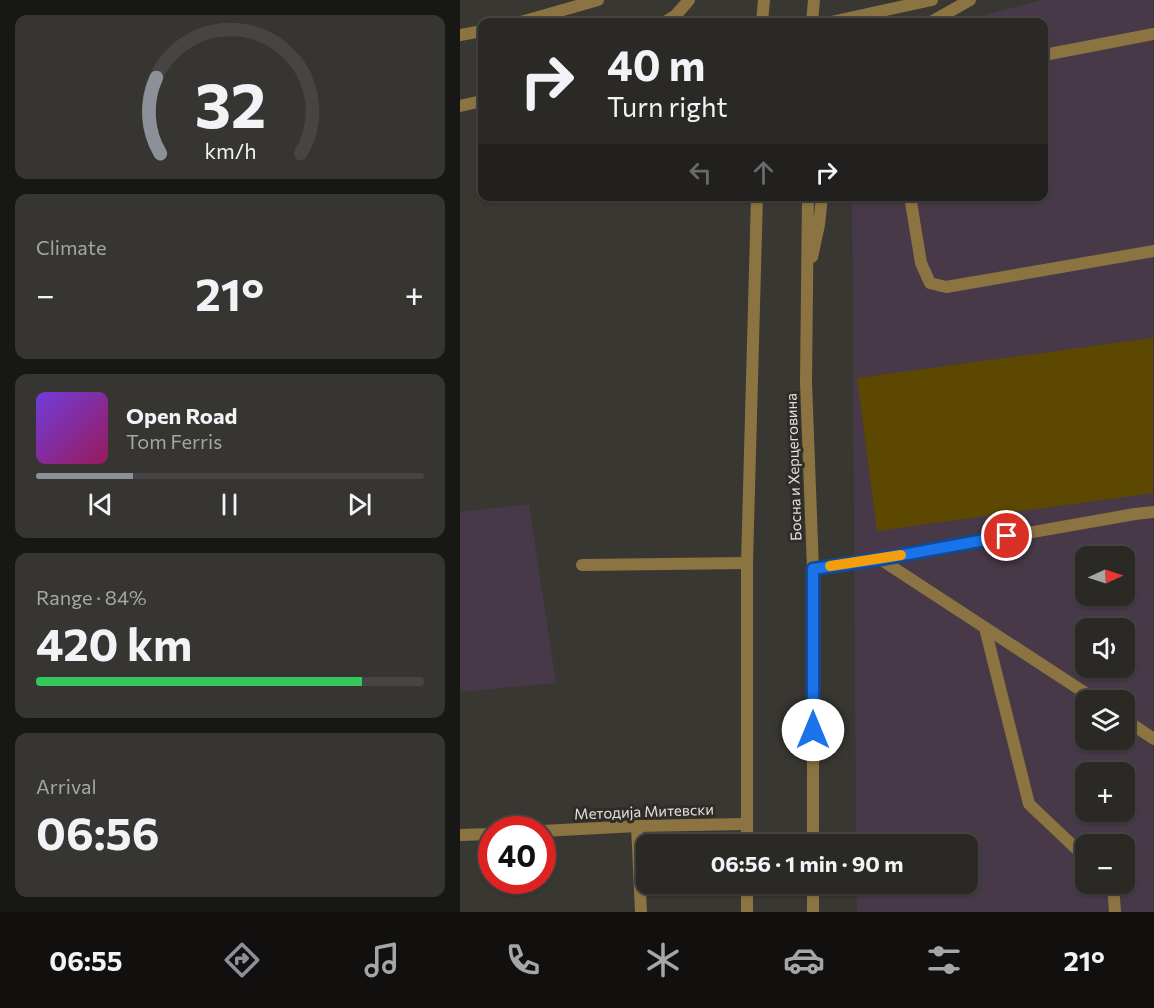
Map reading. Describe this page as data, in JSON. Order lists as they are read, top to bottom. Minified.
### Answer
{"streets":{"street":["Босна и Херцеговина","Методија Митевски"]},"north":"right","page":{"turn":["40 m","Turn right"],"tile":["Climate",["Range · 84%","420 km"],["Arrival","06:56"]],"heat":["−","21°","+"],"song":["Open Road","Tom Ferris"],"map_buttons":["+","−"],"limit":"40","trip":"06:56 · 1 min · 90 m","tabs":["06:55","21°"],"gauge":["32","km/h"]}}
